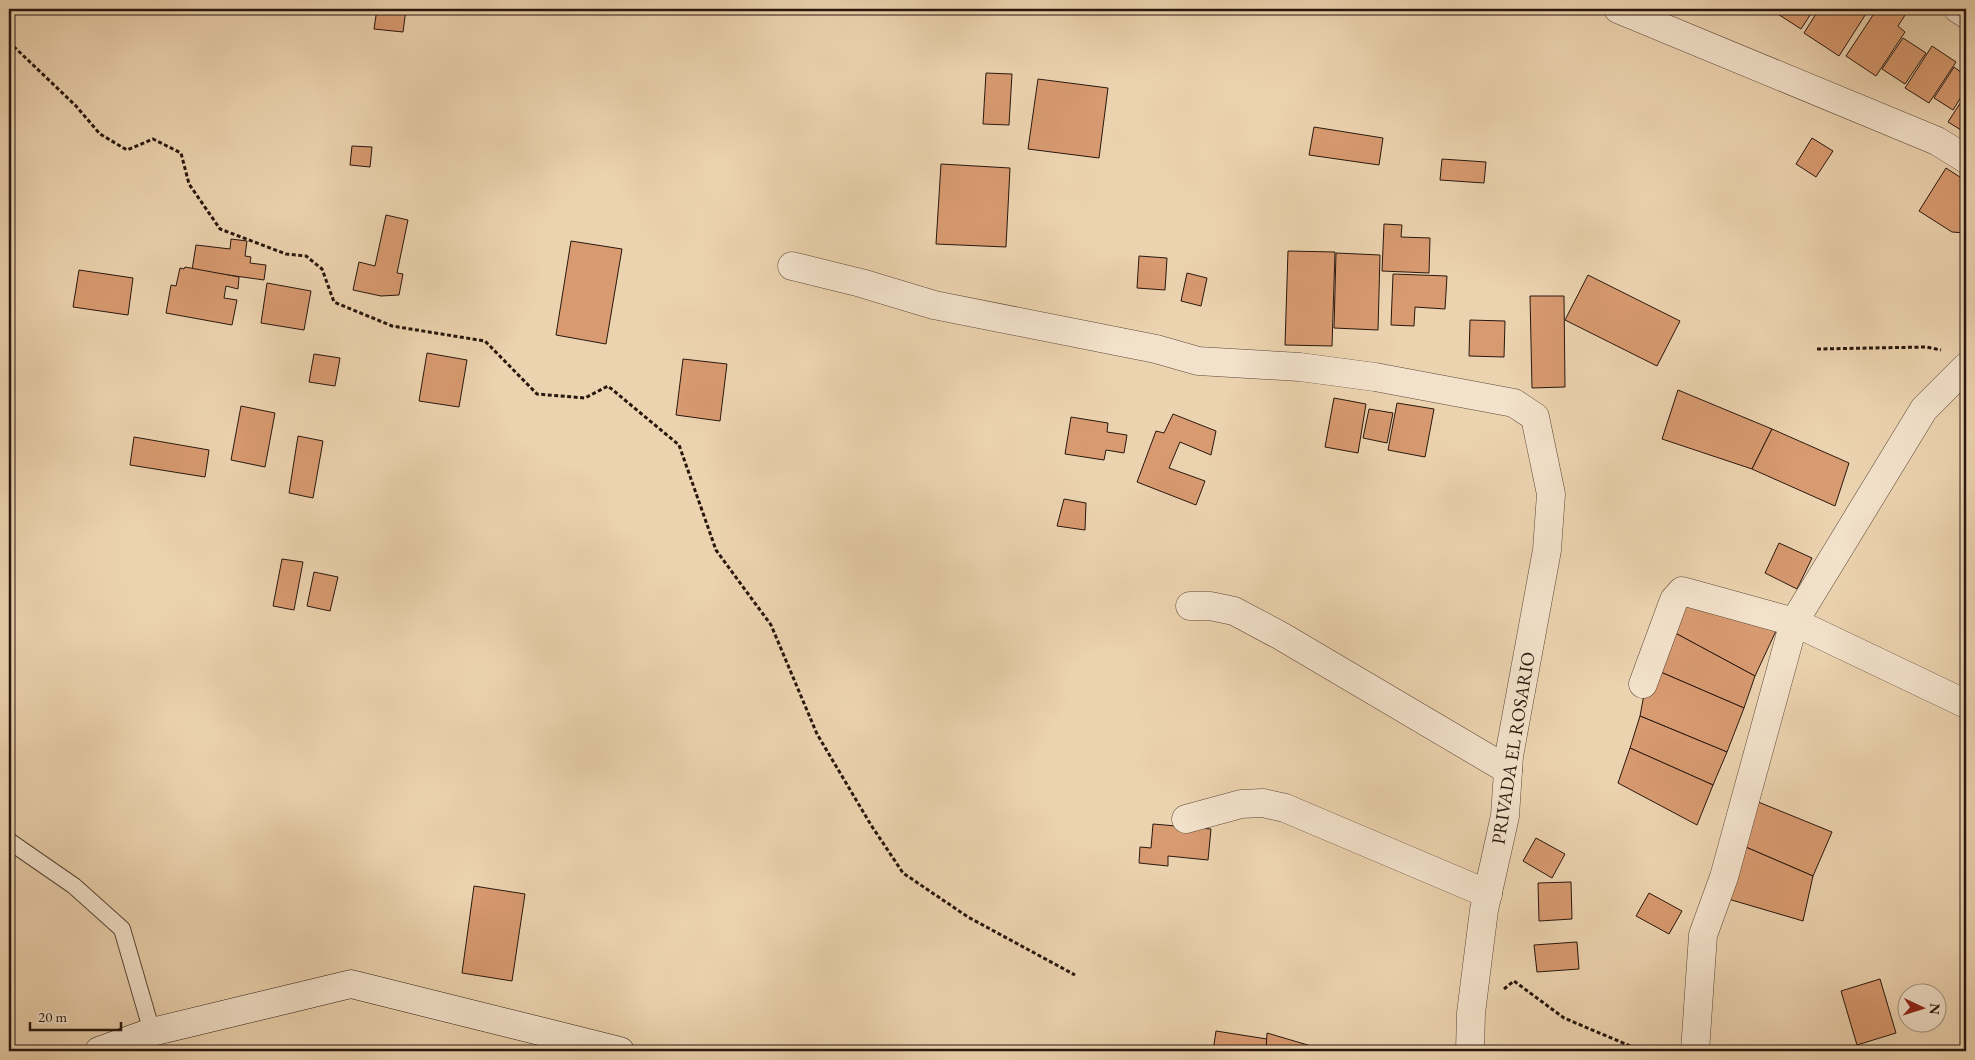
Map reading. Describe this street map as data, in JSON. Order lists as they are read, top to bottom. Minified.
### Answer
{"streets":{"street":["PRIVADA EL ROSARIO"]},"scale_bar":"20 m","north":"right"}
